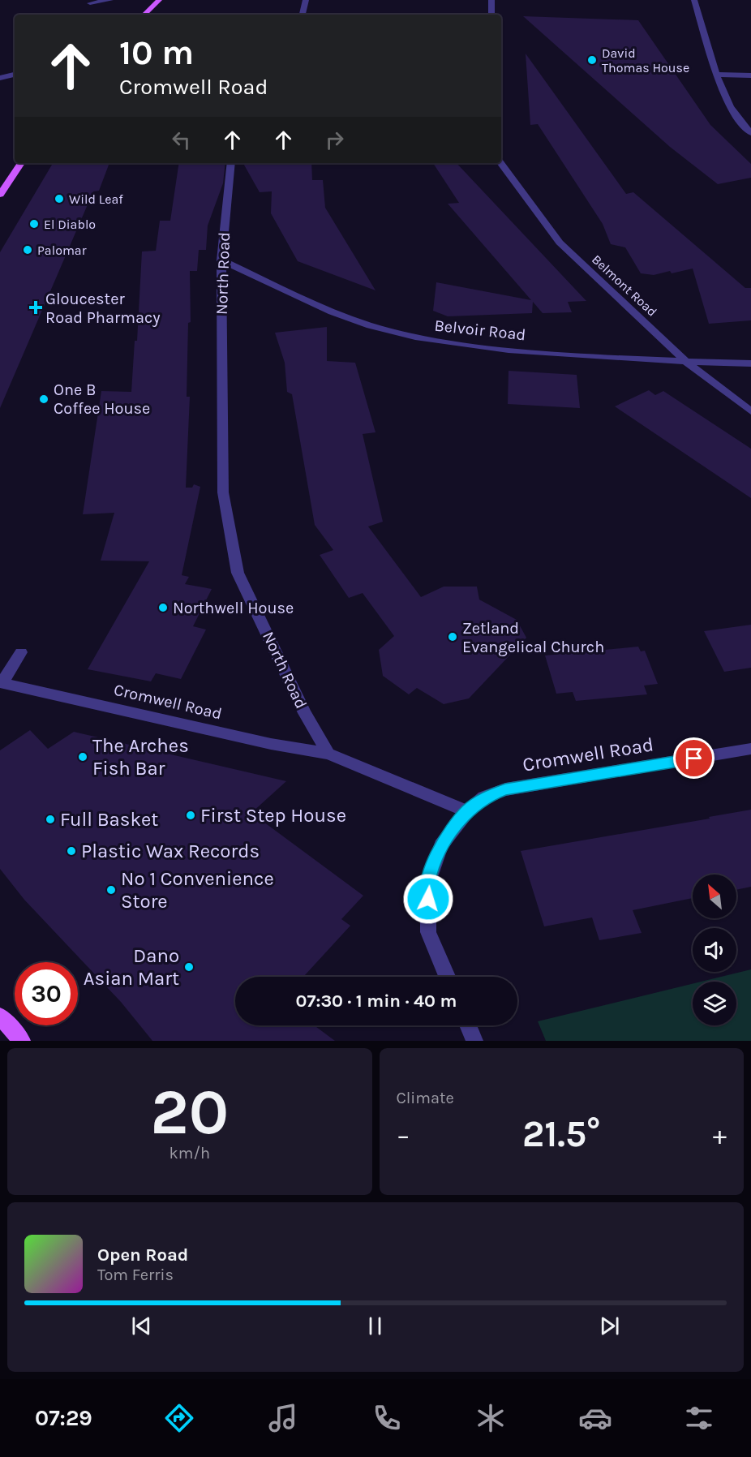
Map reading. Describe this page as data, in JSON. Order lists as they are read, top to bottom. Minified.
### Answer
{"streets":{"street":["North Road","Belmont Road","Belvoir Road","Cromwell Road"]},"crossings":[["North Road","Belvoir Road"],["North Road","Cromwell Road"],["Belmont Road","Belvoir Road"]],"places":{"other":["David Thomas House","Wild Leaf","El Diablo","Palomar","One B Coffee House","Northwell House","Zetland Evangelical Church","The Arches Fish Bar","First Step House","Full Basket","Plastic Wax Records","No 1 Convenience Store","Dano Asian Mart"],"health":["Gloucester Road Pharmacy"]},"north":"top left","page":{"turn":["10 m","Cromwell Road"],"limit":"30","trip":"07:30 · 1 min · 40 m","tile":[["20","km/h"],"Climate"],"heat":["−","21.5°","+"],"song":["Open Road","Tom Ferris"],"tabs":"07:29"}}
